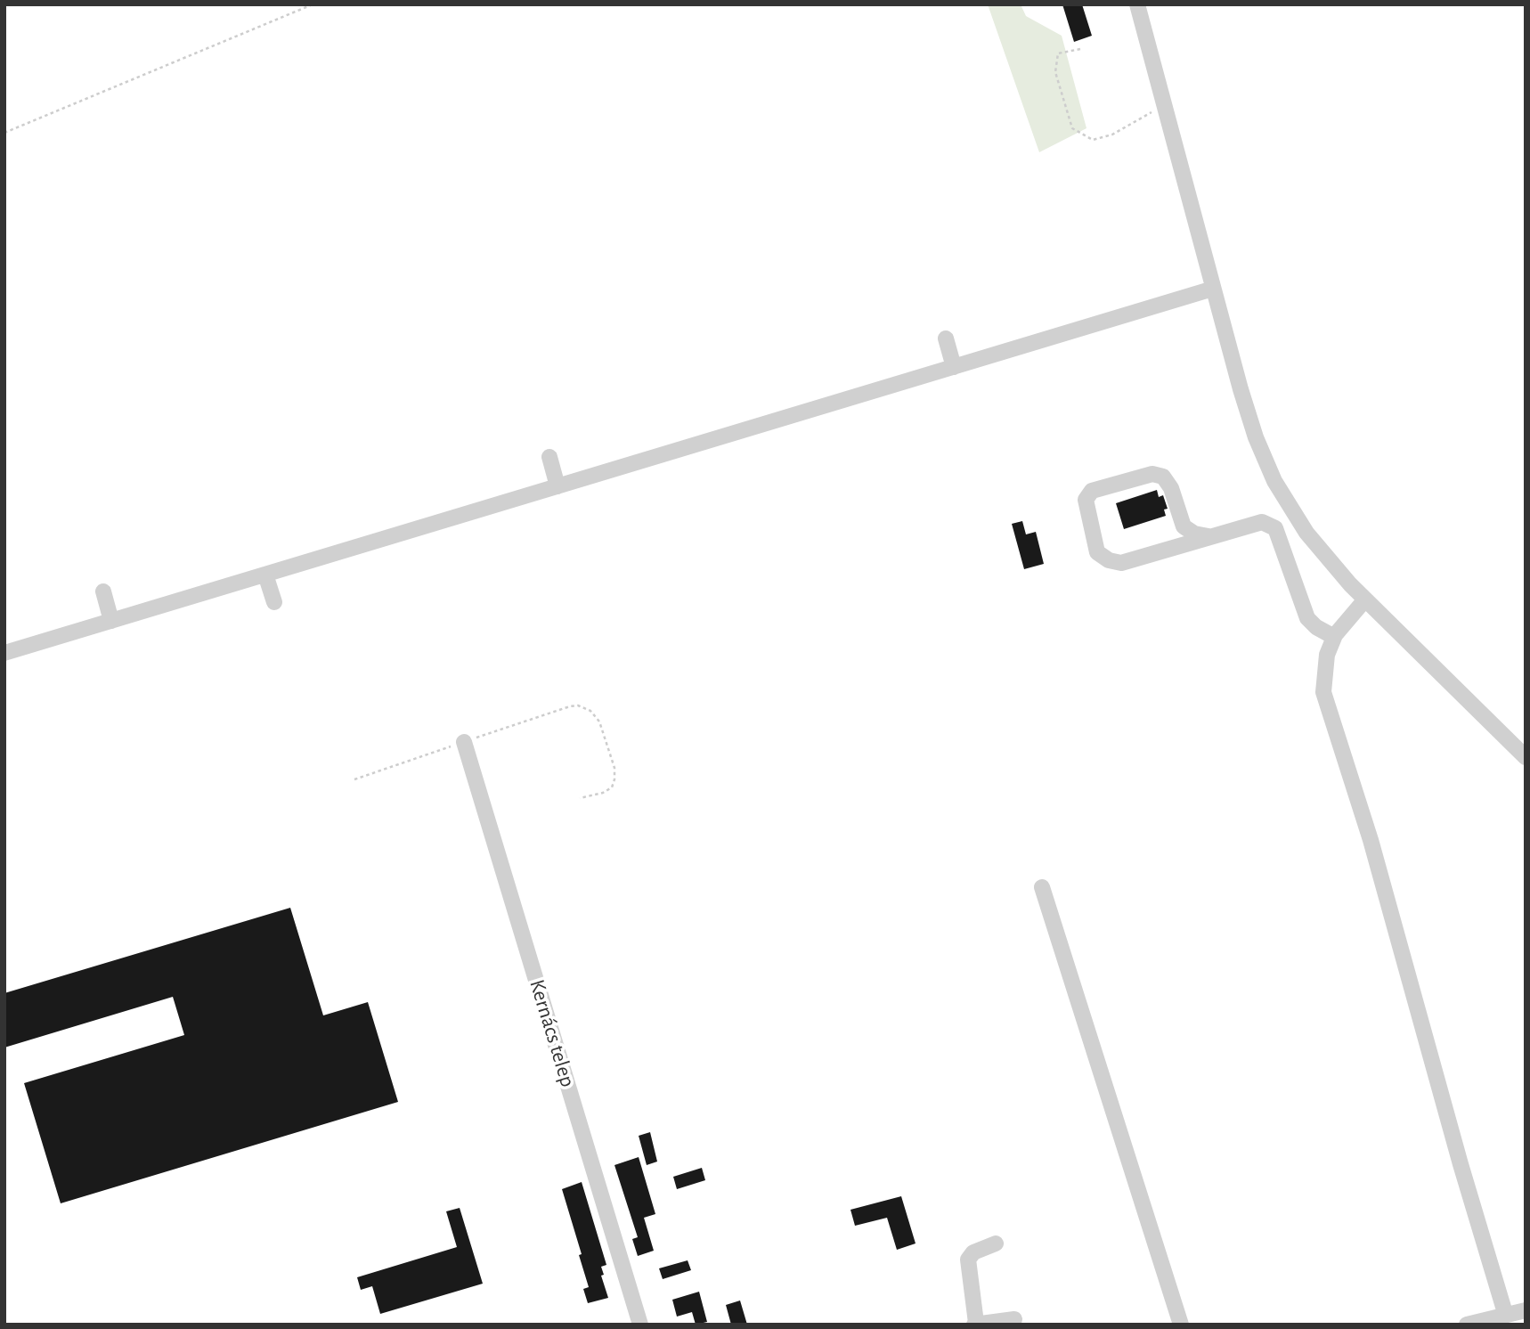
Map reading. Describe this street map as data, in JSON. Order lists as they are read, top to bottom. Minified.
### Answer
{"streets":{"street":["Kernács telep"]}}
